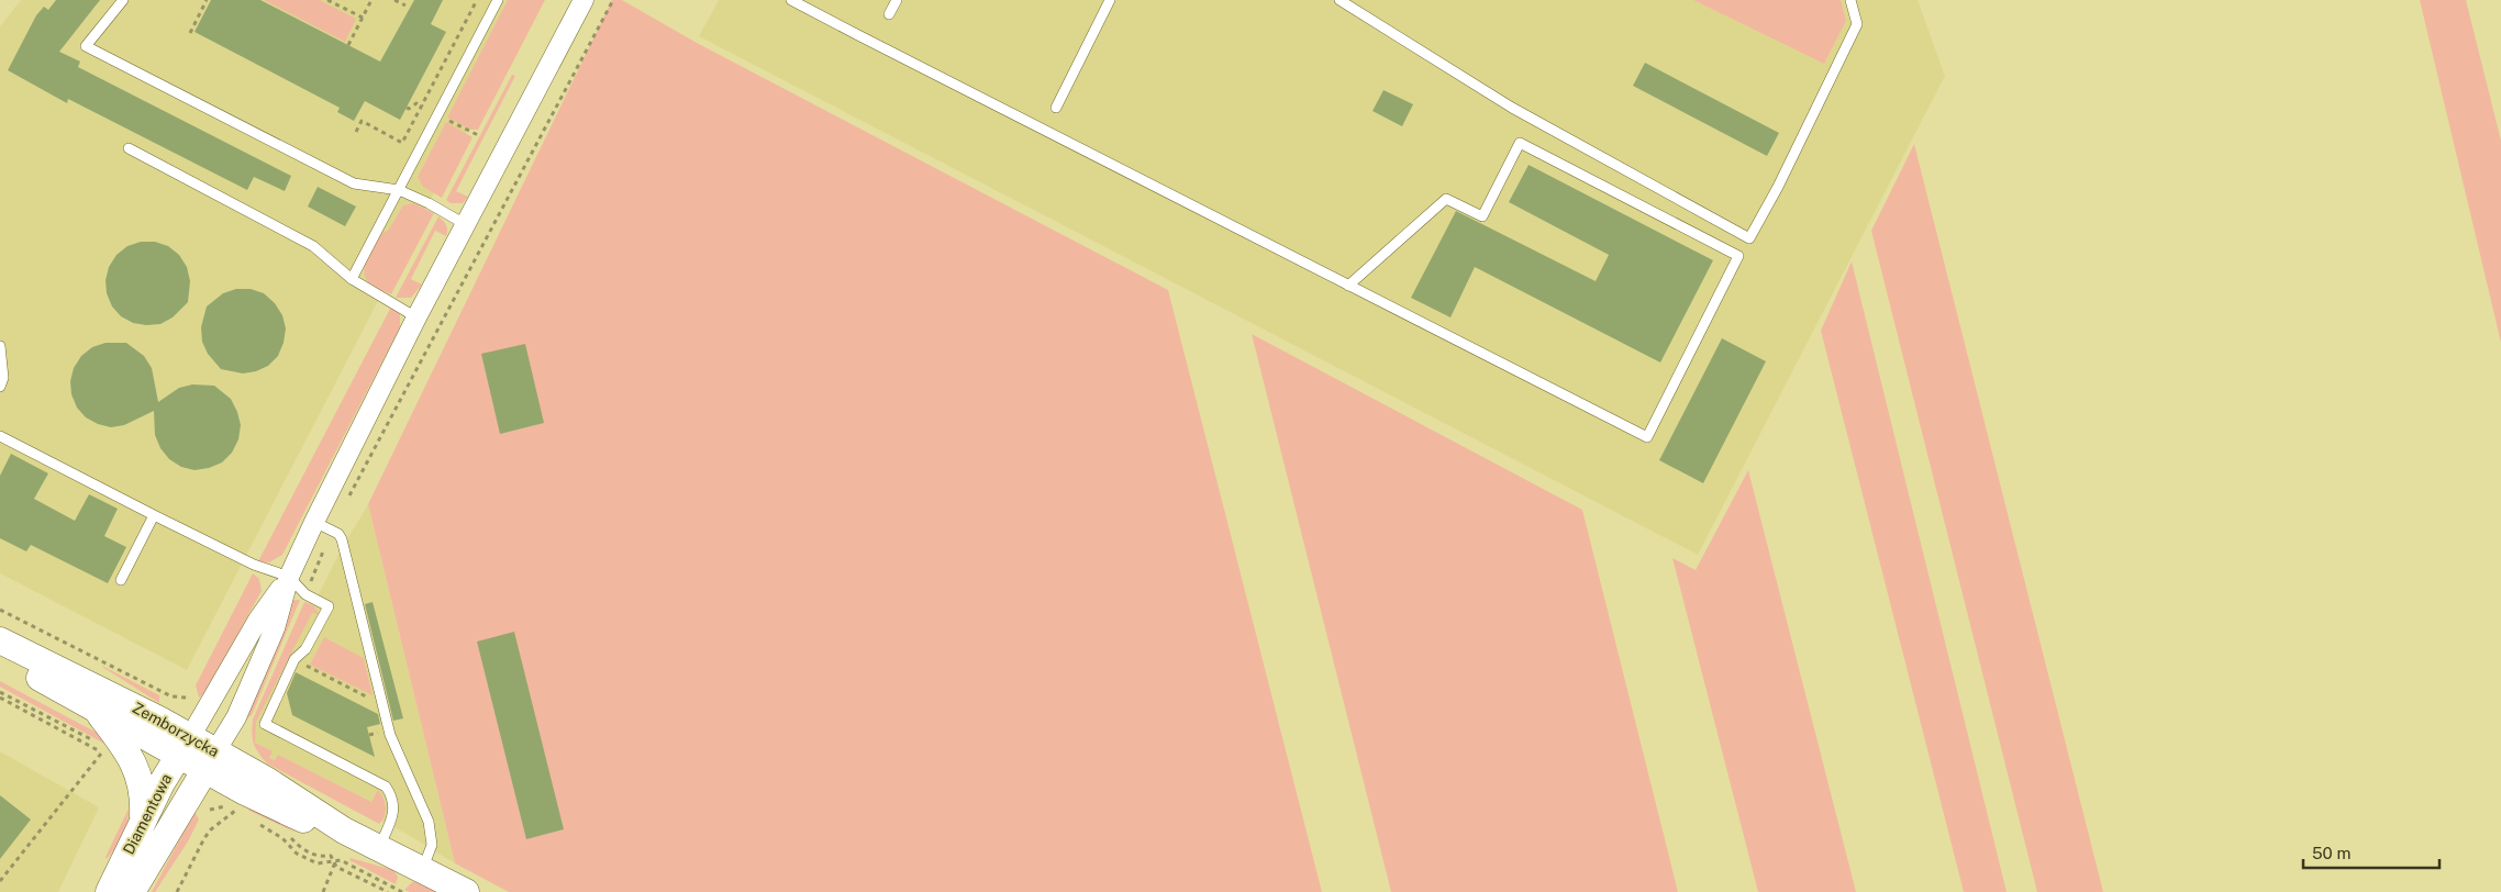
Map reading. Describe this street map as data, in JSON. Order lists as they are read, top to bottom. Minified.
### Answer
{"streets":{"street":["Zemborzycka","Diamentowa"]},"crossings":[["Zemborzycka","Diamentowa"]],"scale_bar":"50 m"}
